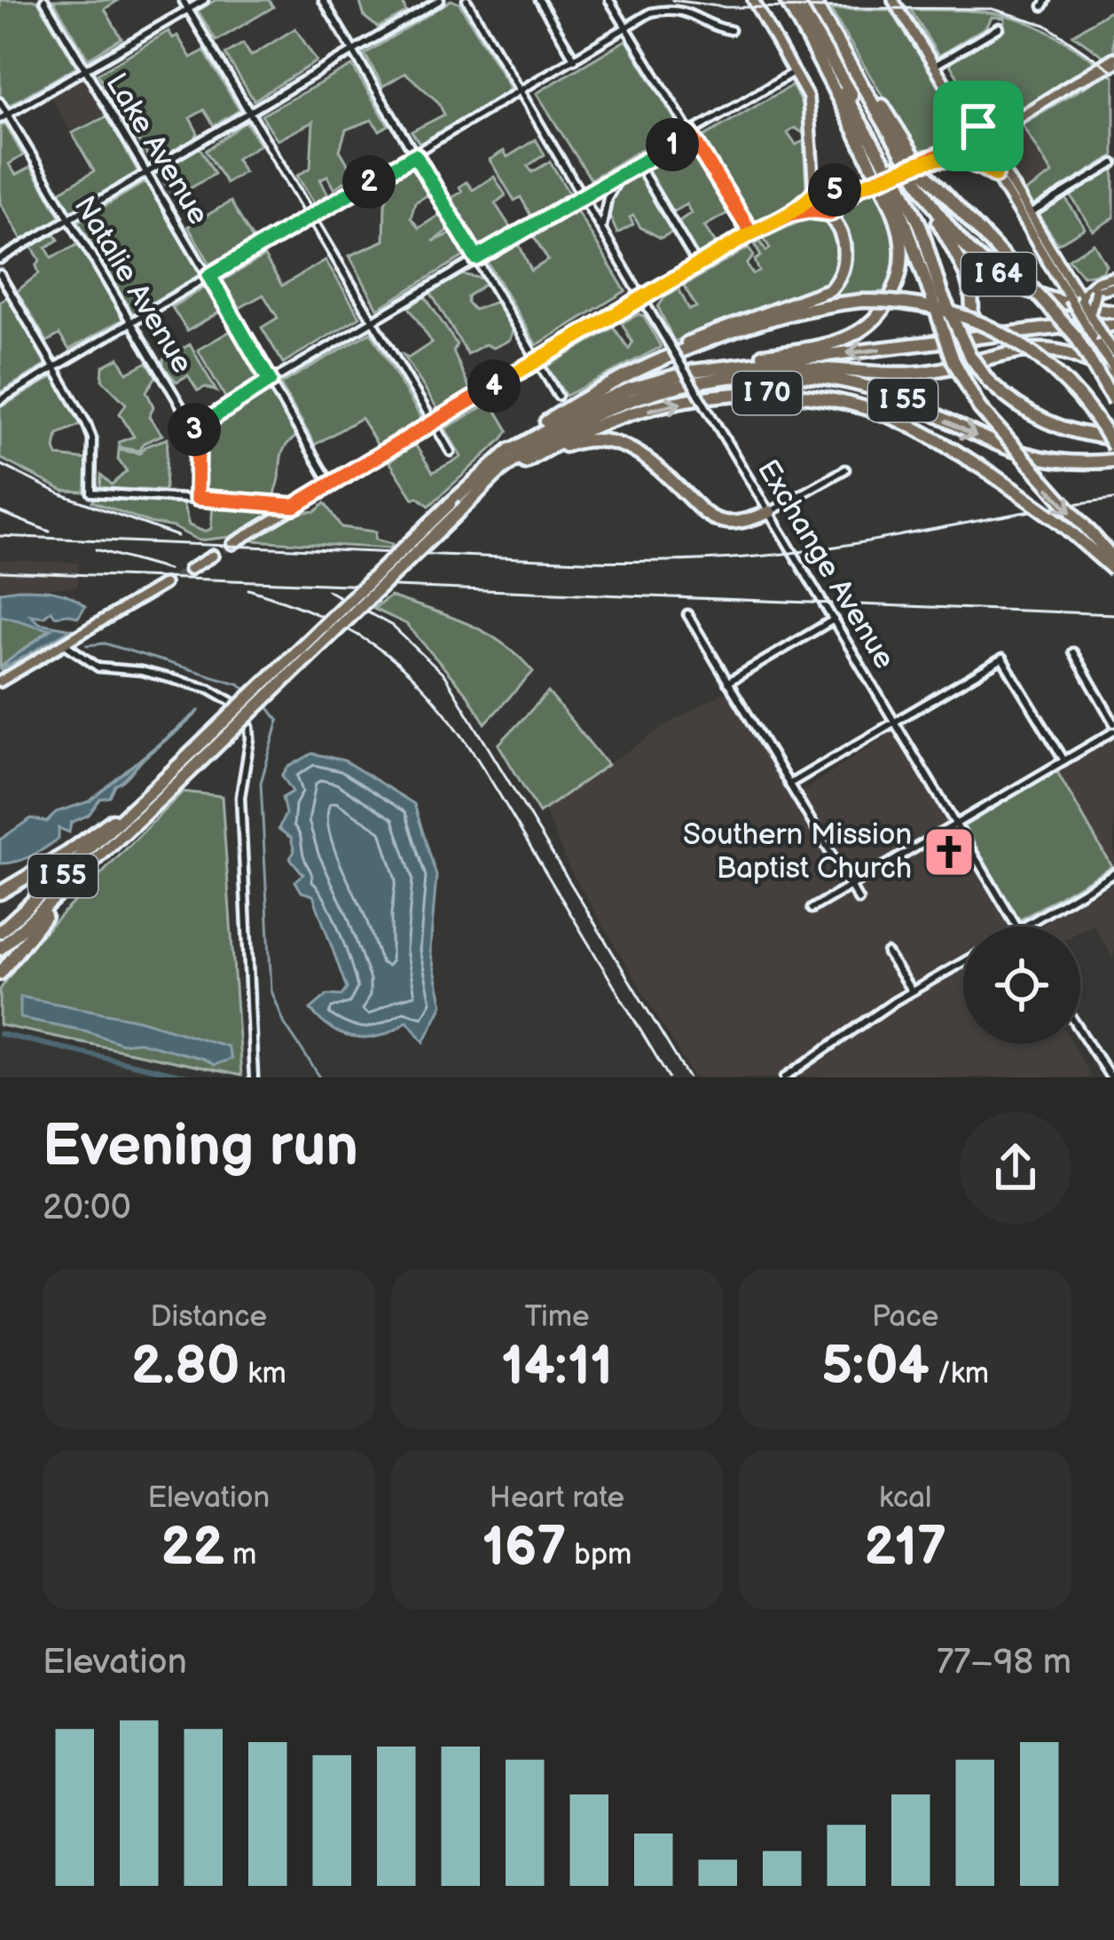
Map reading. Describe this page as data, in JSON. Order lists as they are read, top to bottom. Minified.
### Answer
{"streets":{"highway":["I 64","I 70","I 55"],"street":["Lake Avenue","Natalie Avenue","Exchange Avenue"]},"crossings":[["I 70","I 55"]],"places":{"church":["Southern Mission Baptist Church"]},"page":{"pins":["1","2","5","4","3"],"heading":["Evening run","20:00"],"stats":[["Distance","2.80 km"],["Time","14:11"],["Pace","5:04 /km"],["Elevation","22 m"],["Heart rate","167 bpm"],["kcal","217"]],"chart":["Elevation","77–98 m"]}}
